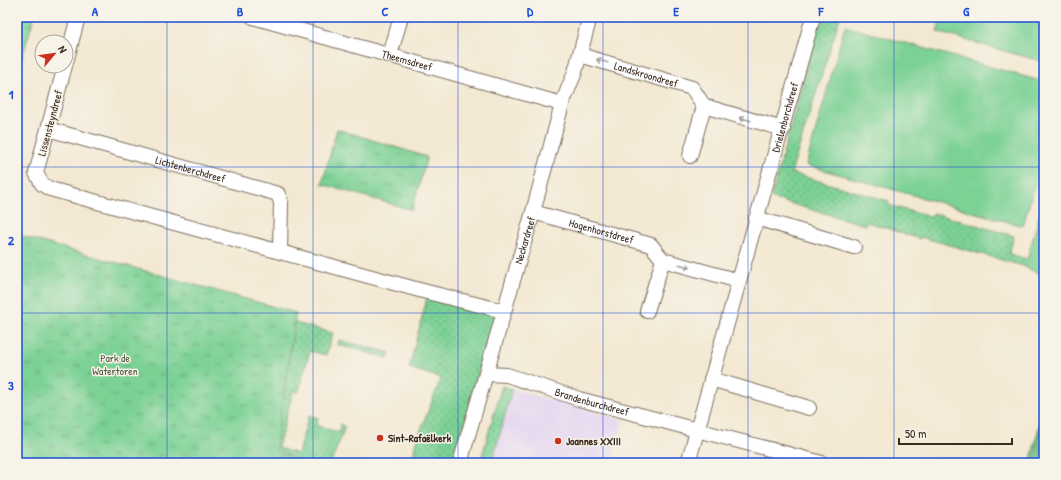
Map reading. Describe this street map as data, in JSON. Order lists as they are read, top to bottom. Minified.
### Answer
{"streets":{"street":["Theemsdreef","Landskroondreef","Drielenborchdreef","Lissensteyndreef","Lichtenberchdreef","Hogenhorstdreef","Neckardreef","Brandenburchdreef"]},"crossings":[["Theemsdreef","Neckardreef"],["Landskroondreef","Neckardreef"],["Drielenborchdreef","Brandenburchdreef"],["Lissensteyndreef","Lichtenberchdreef"],["Hogenhorstdreef","Neckardreef"],["Neckardreef","Brandenburchdreef"]],"one_way":["Landskroondreef"],"parks":["Park de Watertoren"],"places":["Sint-Rafaëlkerk","Joannes XXIII"],"scale_bar":"50 m","north":"top right","grid":{"columns":["A","B","C","D","E","F","G"],"rows":["1","2","3"]}}
